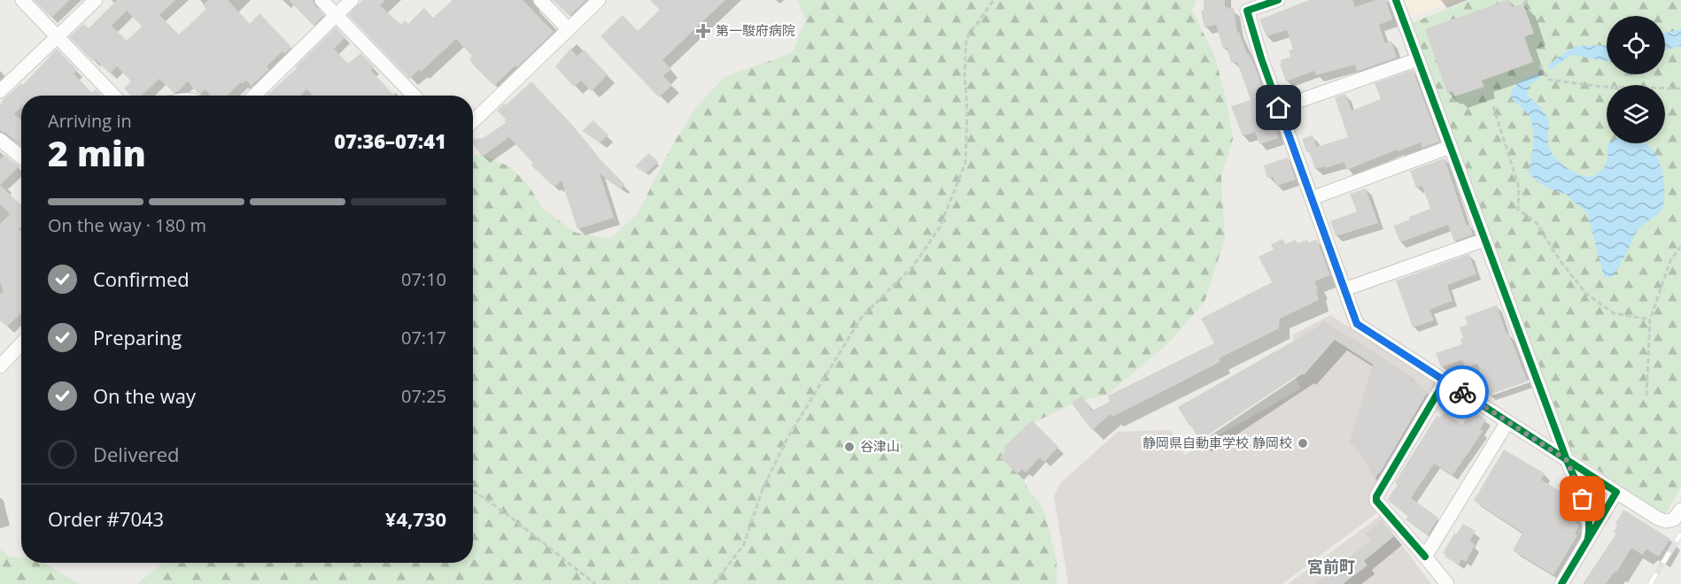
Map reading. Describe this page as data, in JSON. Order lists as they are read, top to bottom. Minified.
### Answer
{"districts":["宮前町"],"places":{"health":["第一駿府病院"],"other":["静岡県自動車学校 静岡校","谷津山"]},"page":{"heading":["2 min","Arriving in","07:36–07:41"],"panel":["Order #7043","¥4,730"],"bar":"On the way · 180 m","list":[["Confirmed","07:10"],["Preparing","07:17"],["On the way","07:25"],"Delivered"]}}
